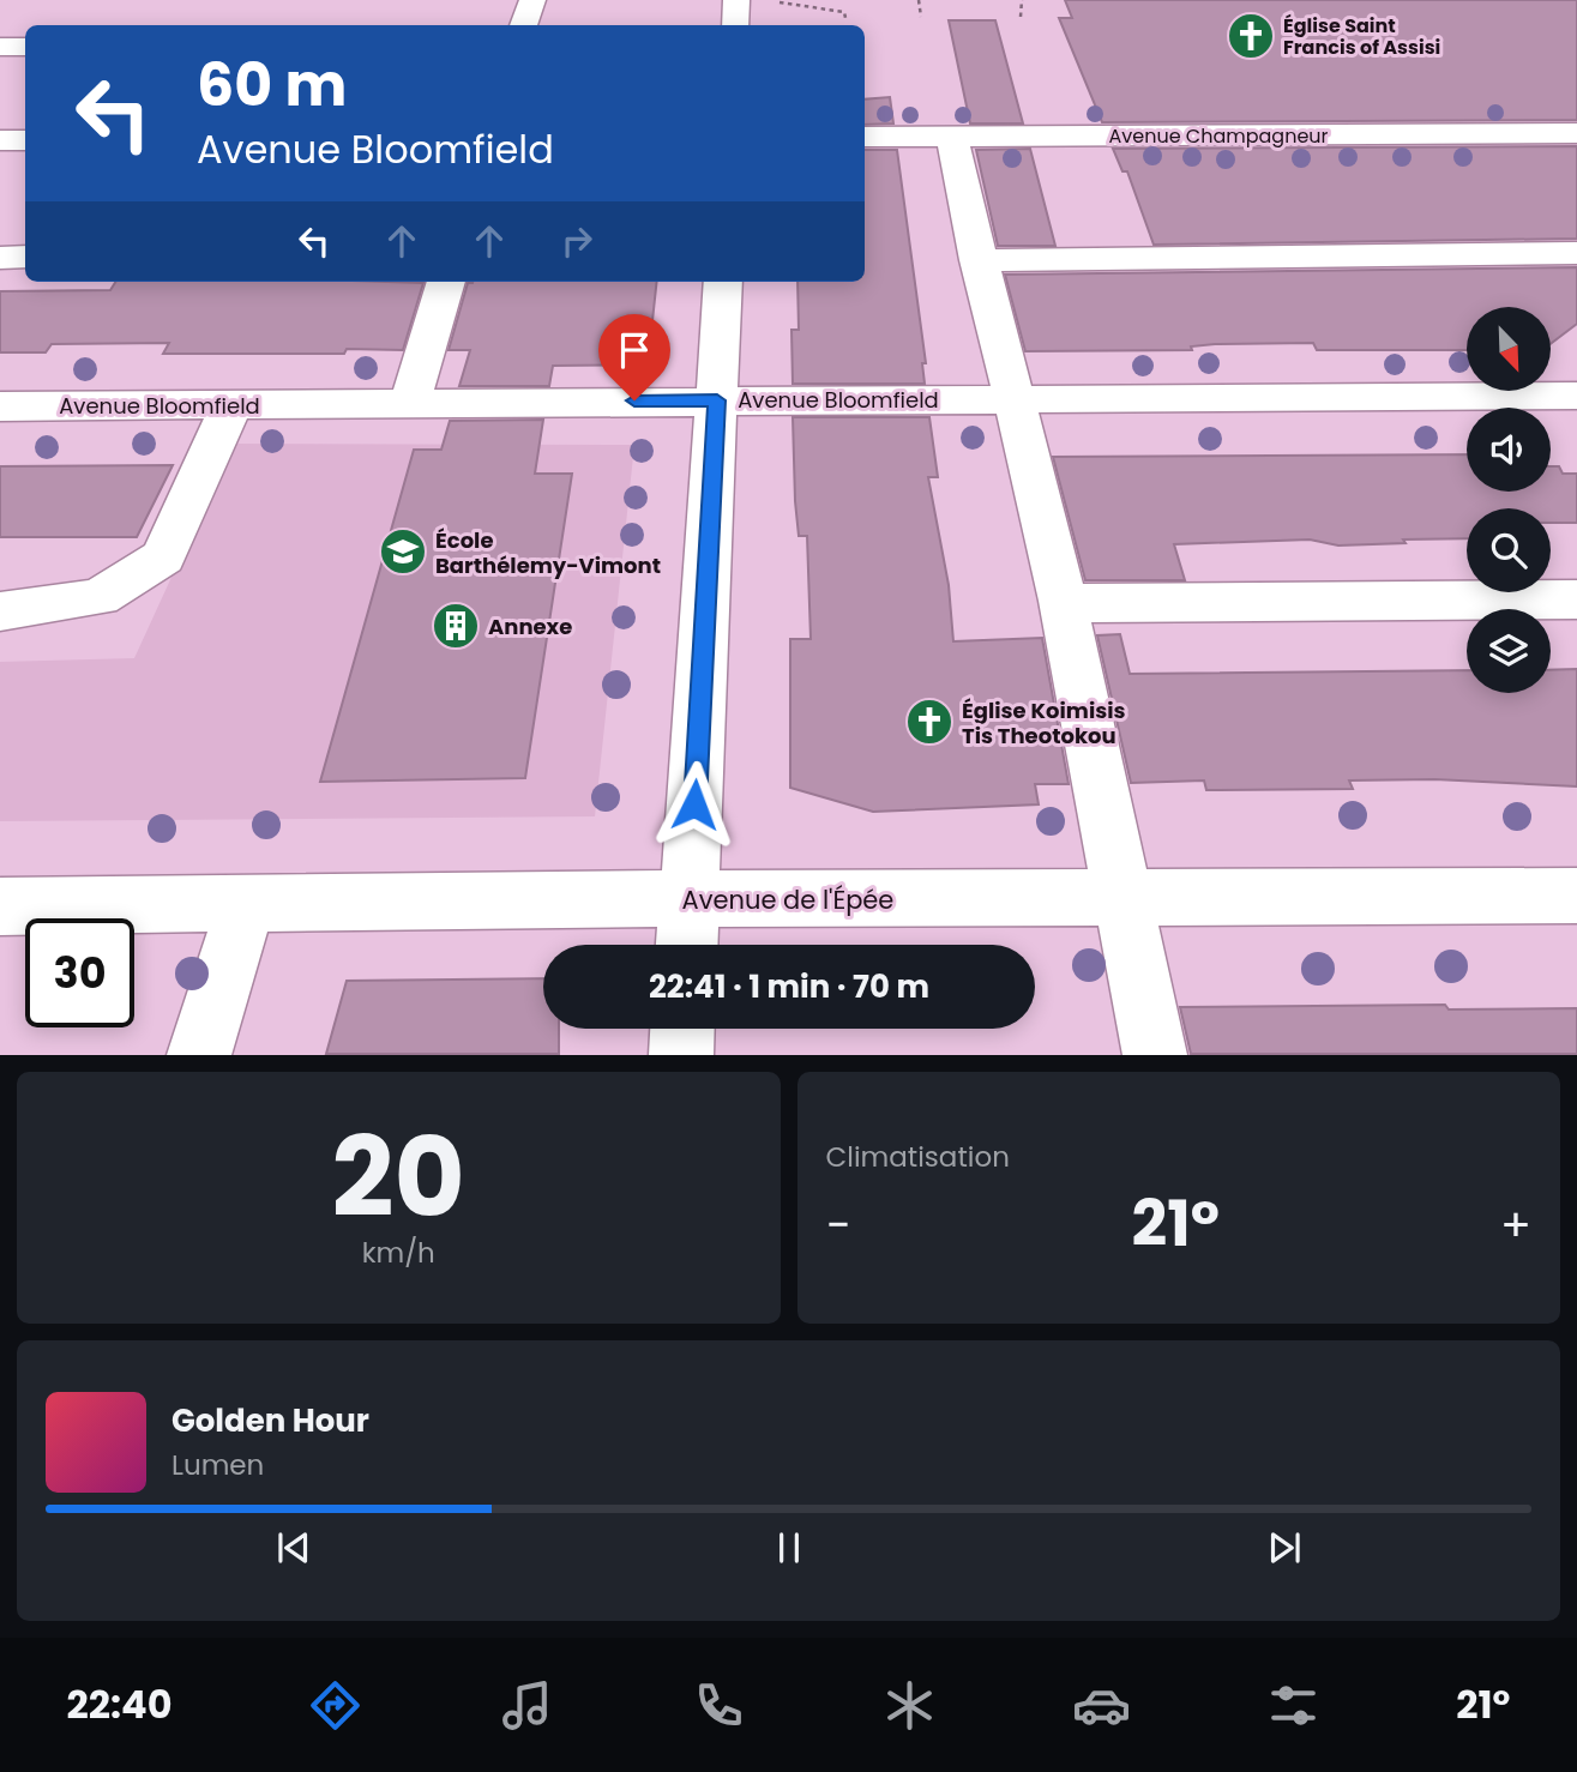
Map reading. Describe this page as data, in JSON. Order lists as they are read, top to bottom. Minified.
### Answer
{"streets":{"street":["Avenue Champagneur","Avenue Bloomfield","Avenue de l'Épée"]},"places":{"church":["Église Saint Francis of Assisi","Église Koimisis Tis Theotokou"],"school or university":["École Barthélemy-Vimont"],"building":["Annexe"]},"north":"bottom right","page":{"turn":["60 m","Avenue Bloomfield"],"limit":"30","trip":"22:41 · 1 min · 70 m","tile":[["20","km/h"],"Climatisation"],"heat":["−","21°","+"],"song":["Golden Hour","Lumen"],"tabs":["22:40","21°"]}}
